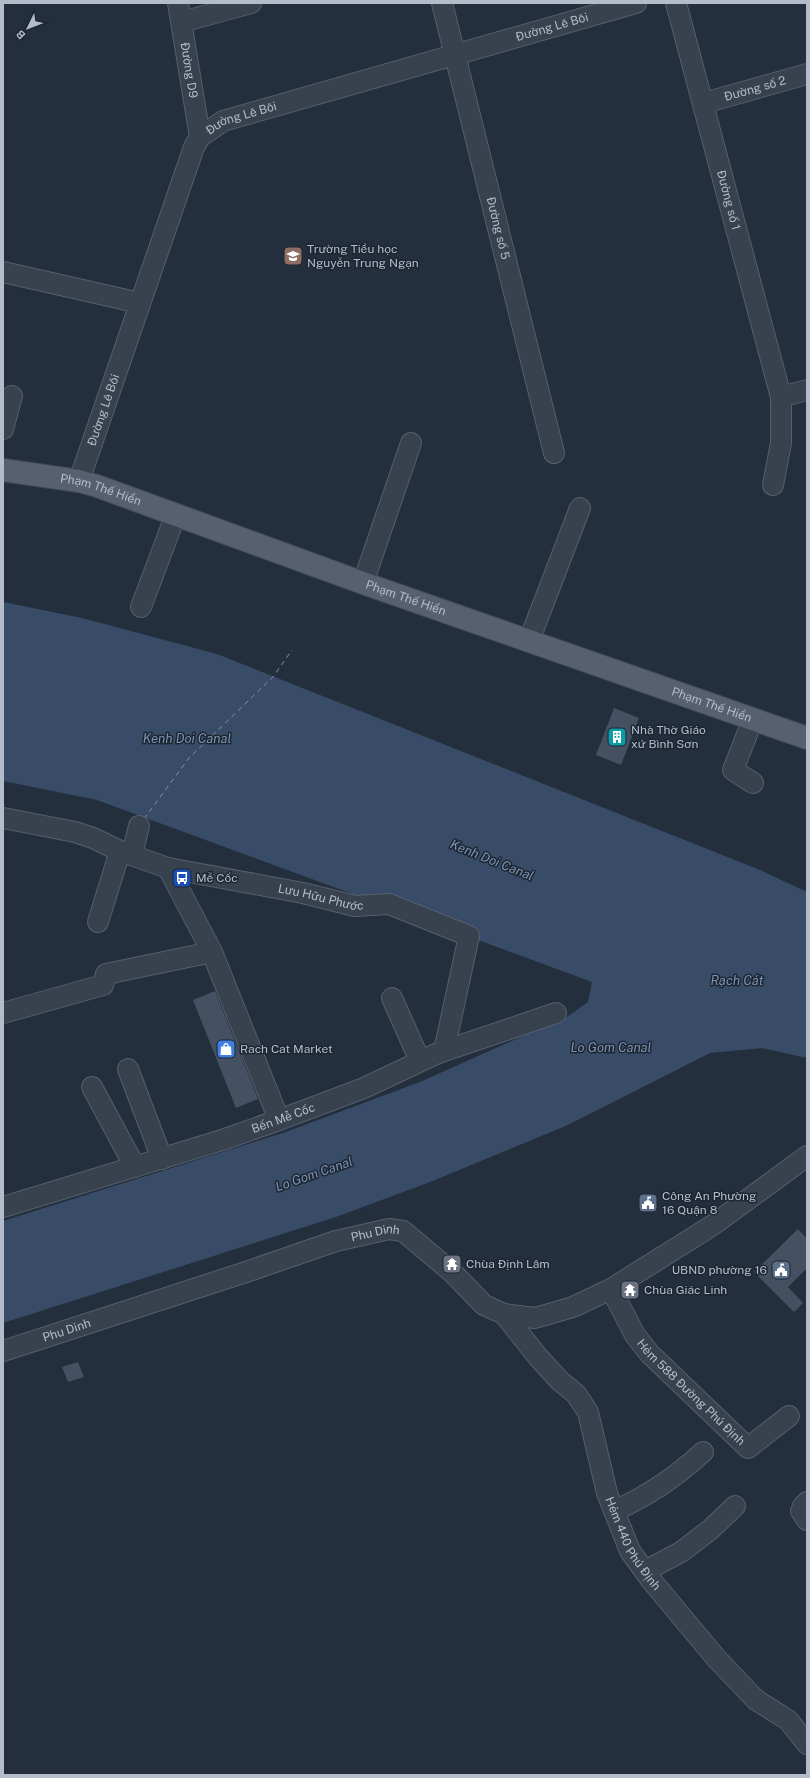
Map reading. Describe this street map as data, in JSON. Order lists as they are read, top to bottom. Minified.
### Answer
{"streets":{"main road":["Phạm Thế Hiển"],"street":["Đường Lê Bôi","Đường D9","Đường số 2","Đường số 1","Đường số 5","Lưu Hữu Phước","Bến Mễ Cốc","Phu Dinh","Hẻm 588 Đường Phú Định","Hẻm 440 Phú Định"]},"crossings":[["Đường Lê Bôi","Đường D9"],["Đường Lê Bôi","Đường số 5"],["Đường Lê Bôi","Phạm Thế Hiển"],["Đường số 2","Đường số 1"],["Lưu Hữu Phước","Bến Mễ Cốc"],["Phu Dinh","Hẻm 588 Đường Phú Định"],["Phu Dinh","Hẻm 440 Phú Định"]],"water":["Kenh Doi Canal","Rạch Cát","Lo Gom Canal"],"places":{"school or university":["Trường Tiểu học Nguyễn Trung Ngạn"],"building":["Nhà Thờ Giáo xứ Bình Sơn"],"bus stop":["Mễ Cốc"],"shop":["Rach Cat Market"],"public building":["Công An Phường 16 Quận 8","UBND phường 16"],"temple":["Chùa Định Lâm","Chùa Giác Linh"]},"north":"bottom left"}
